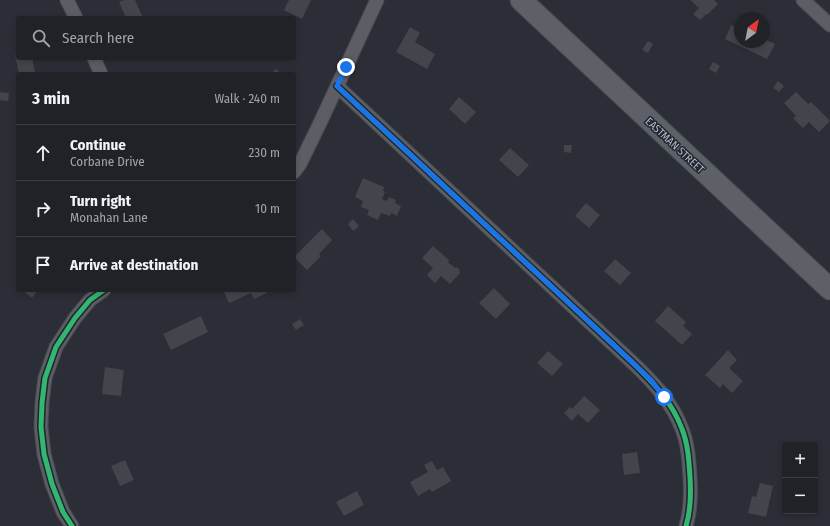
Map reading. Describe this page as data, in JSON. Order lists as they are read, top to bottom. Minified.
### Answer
{"streets":{"main road":["EASTMAN STREET"]},"north":"top right","page":{"search":"Search here","heading":["3 min","Walk · 240 m"],"list":[["Continue","Corbane Drive","230 m"],["Turn right","Monahan Lane","10 m"],"Arrive at destination"],"map_buttons":["+","−"]}}
